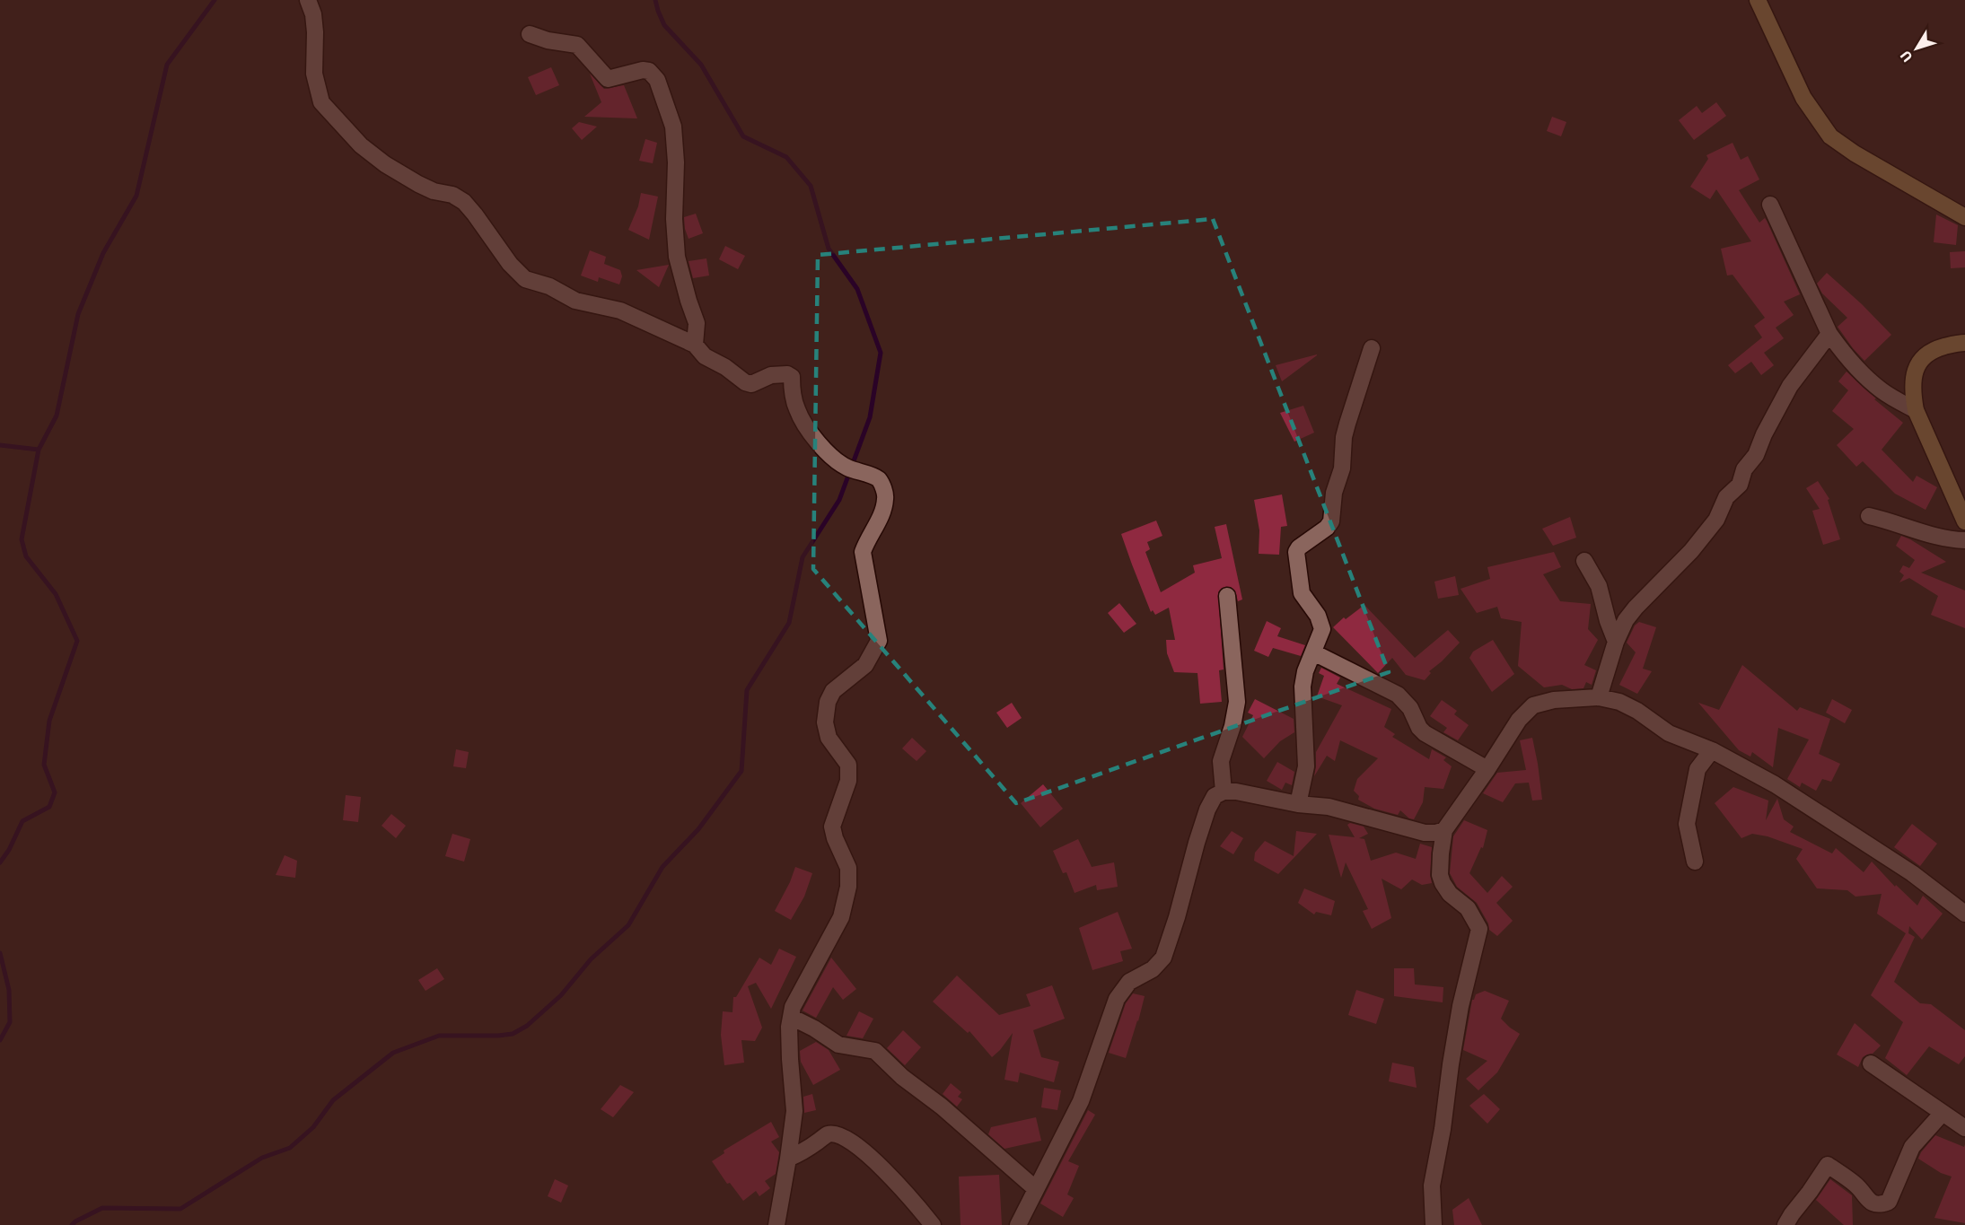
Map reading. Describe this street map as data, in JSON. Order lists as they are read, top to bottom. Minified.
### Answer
{"north":"bottom left"}
